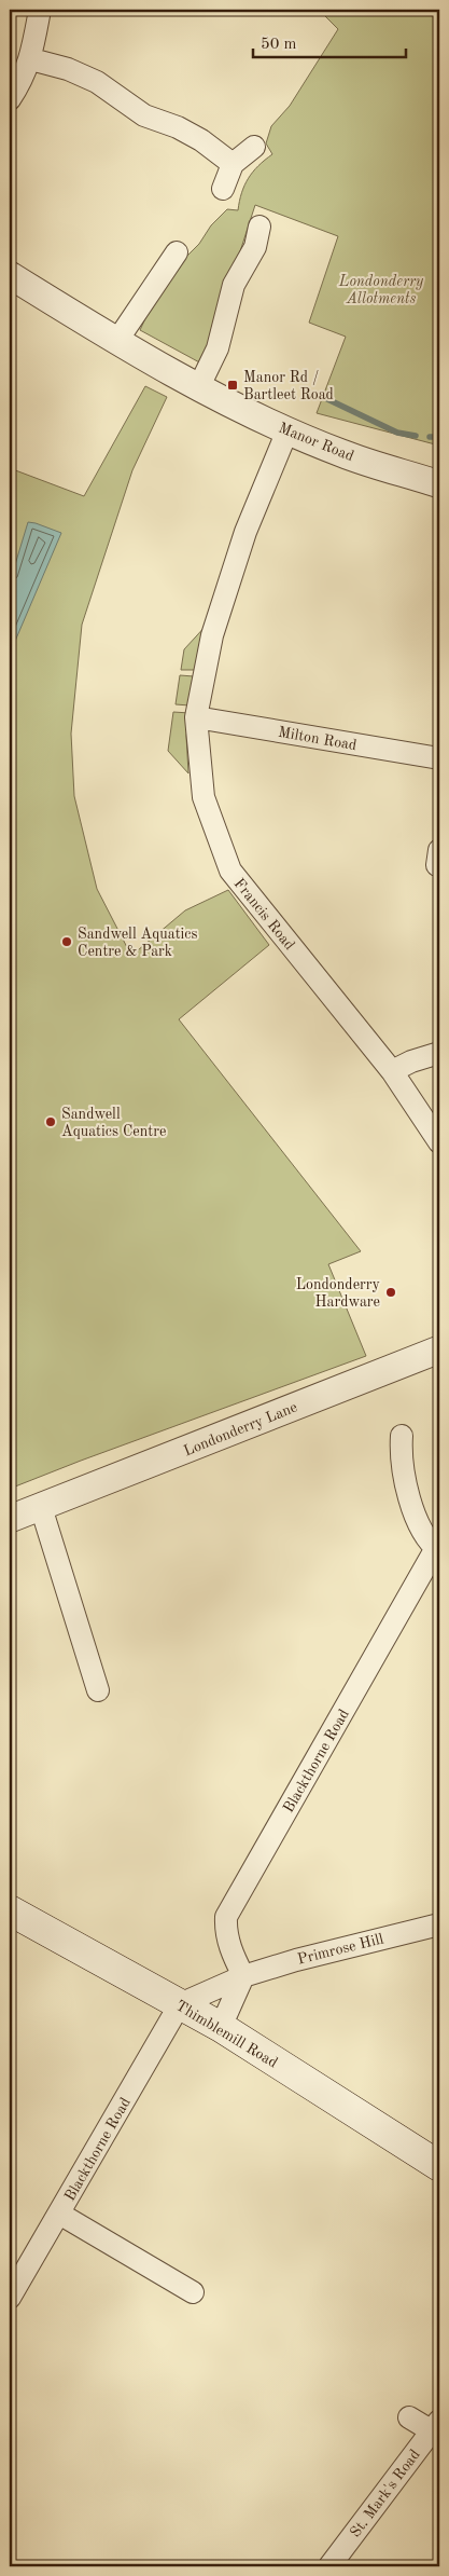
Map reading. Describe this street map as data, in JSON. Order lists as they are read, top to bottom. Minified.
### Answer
{"streets":{"main road":["Thimblemill Road"],"street":["Manor Road","Milton Road","Francis Road","Londonderry Lane","Blackthorne Road","Primrose Hill","St. Mark's Road"]},"crossings":[["Manor Road","Francis Road"],["Milton Road","Francis Road"],["Blackthorne Road","Primrose Hill"],["Blackthorne Road","Thimblemill Road"]],"parks":["Londonderry Allotments"],"places":{"transit":["Manor Rd / Bartleet Road"],"other":["Sandwell Aquatics Centre & Park","Sandwell Aquatics Centre","Londonderry Hardware"]},"scale_bar":"50 m"}
